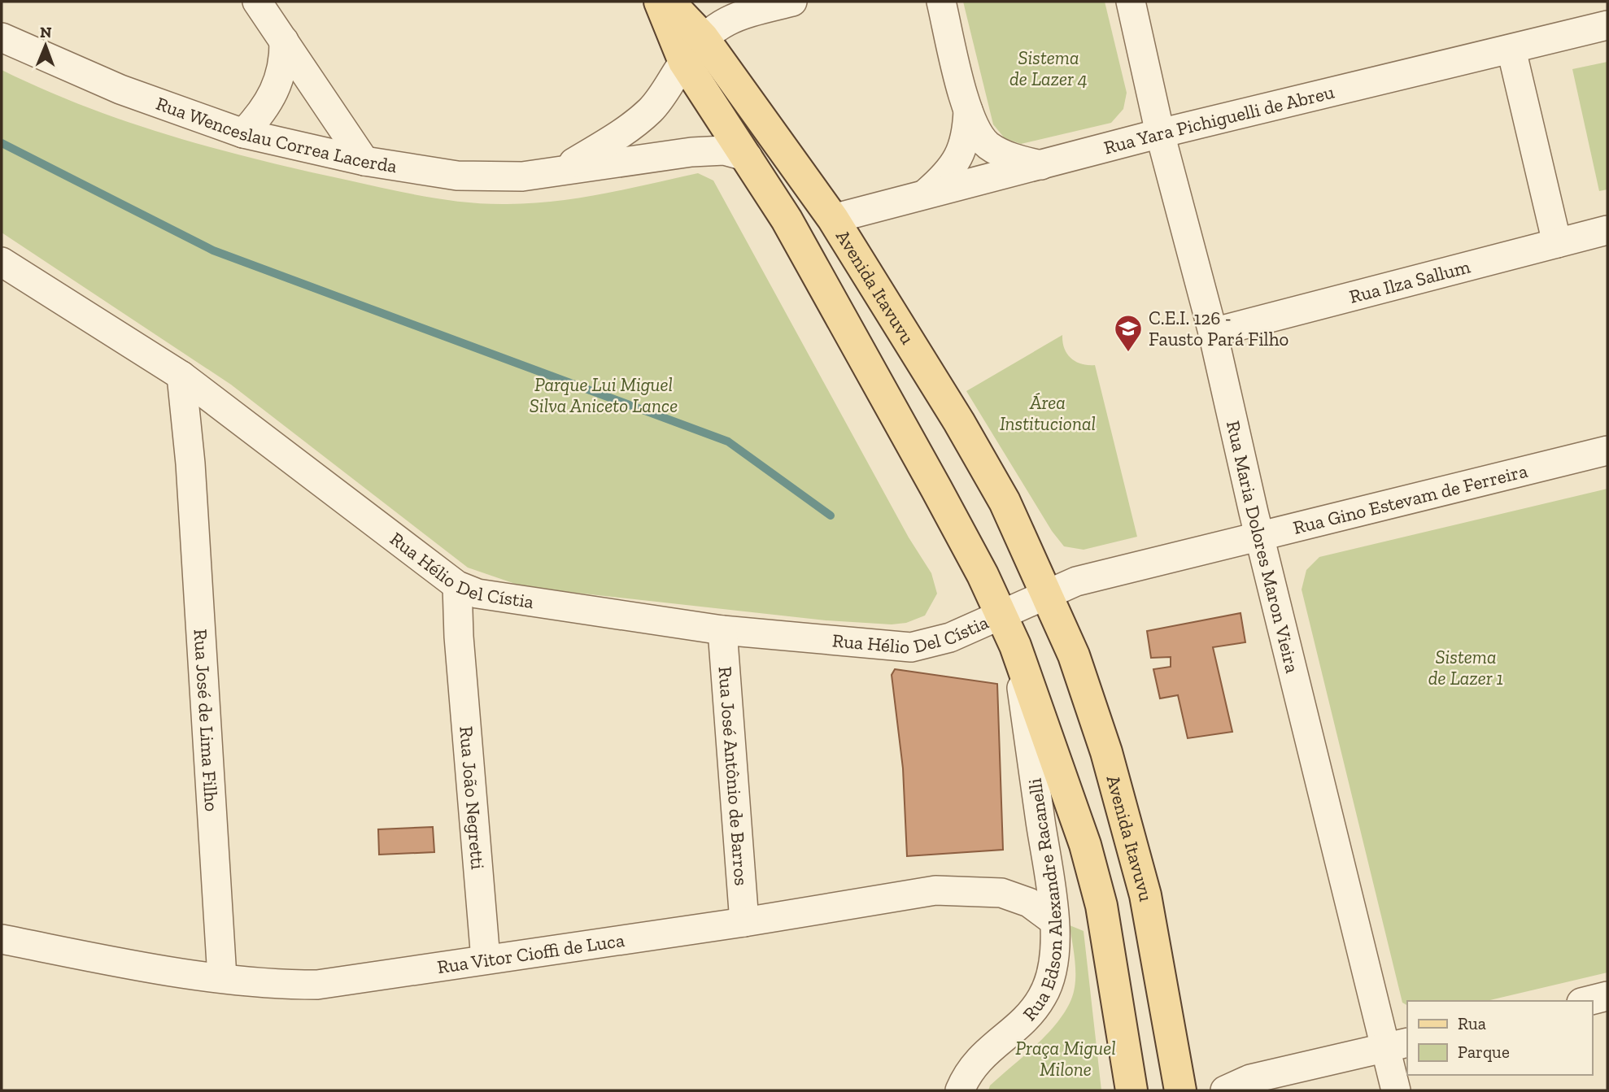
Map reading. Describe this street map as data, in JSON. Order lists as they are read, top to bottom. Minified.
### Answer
{"streets":{"main road":["Avenida Itavuvu"],"street":["Rua Yara Pichiguelli de Abreu","Rua Wenceslau Correa Lacerda","Rua Ilza Sallum","Rua Gino Estevam de Ferreira","Rua Maria Dolores Maron Vieira","Rua Hélio Del Cístia","Rua José de Lima Filho","Rua José Antônio de Barros","Rua João Negretti","Rua Edson Alexandre Racanelli","Rua Vitor Cioffi de Luca"]},"crossings":[["Rua Yara Pichiguelli de Abreu","Avenida Itavuvu"],["Rua Yara Pichiguelli de Abreu","Rua Maria Dolores Maron Vieira"],["Rua Wenceslau Correa Lacerda","Avenida Itavuvu"],["Rua Ilza Sallum","Rua Maria Dolores Maron Vieira"],["Avenida Itavuvu","Rua Gino Estevam de Ferreira"],["Rua Gino Estevam de Ferreira","Rua Maria Dolores Maron Vieira"],["Rua Hélio Del Cístia","Rua José de Lima Filho"],["Rua Hélio Del Cístia","Rua José Antônio de Barros"],["Rua Hélio Del Cístia","Rua João Negretti"],["Rua José de Lima Filho","Rua Vitor Cioffi de Luca"],["Rua José Antônio de Barros","Rua Vitor Cioffi de Luca"],["Rua João Negretti","Rua Vitor Cioffi de Luca"],["Rua Edson Alexandre Racanelli","Rua Vitor Cioffi de Luca"]],"parks":["Sistema de Lazer 4","Parque Lui Miguel Silva Aniceto Lance","Área Institucional","Sistema de Lazer 1","Praça Miguel Milone"],"places":{"school or university":["C.E.I. 126 - Fausto Pará Filho"]},"legend":["Rua","Parque"],"north":"top"}
